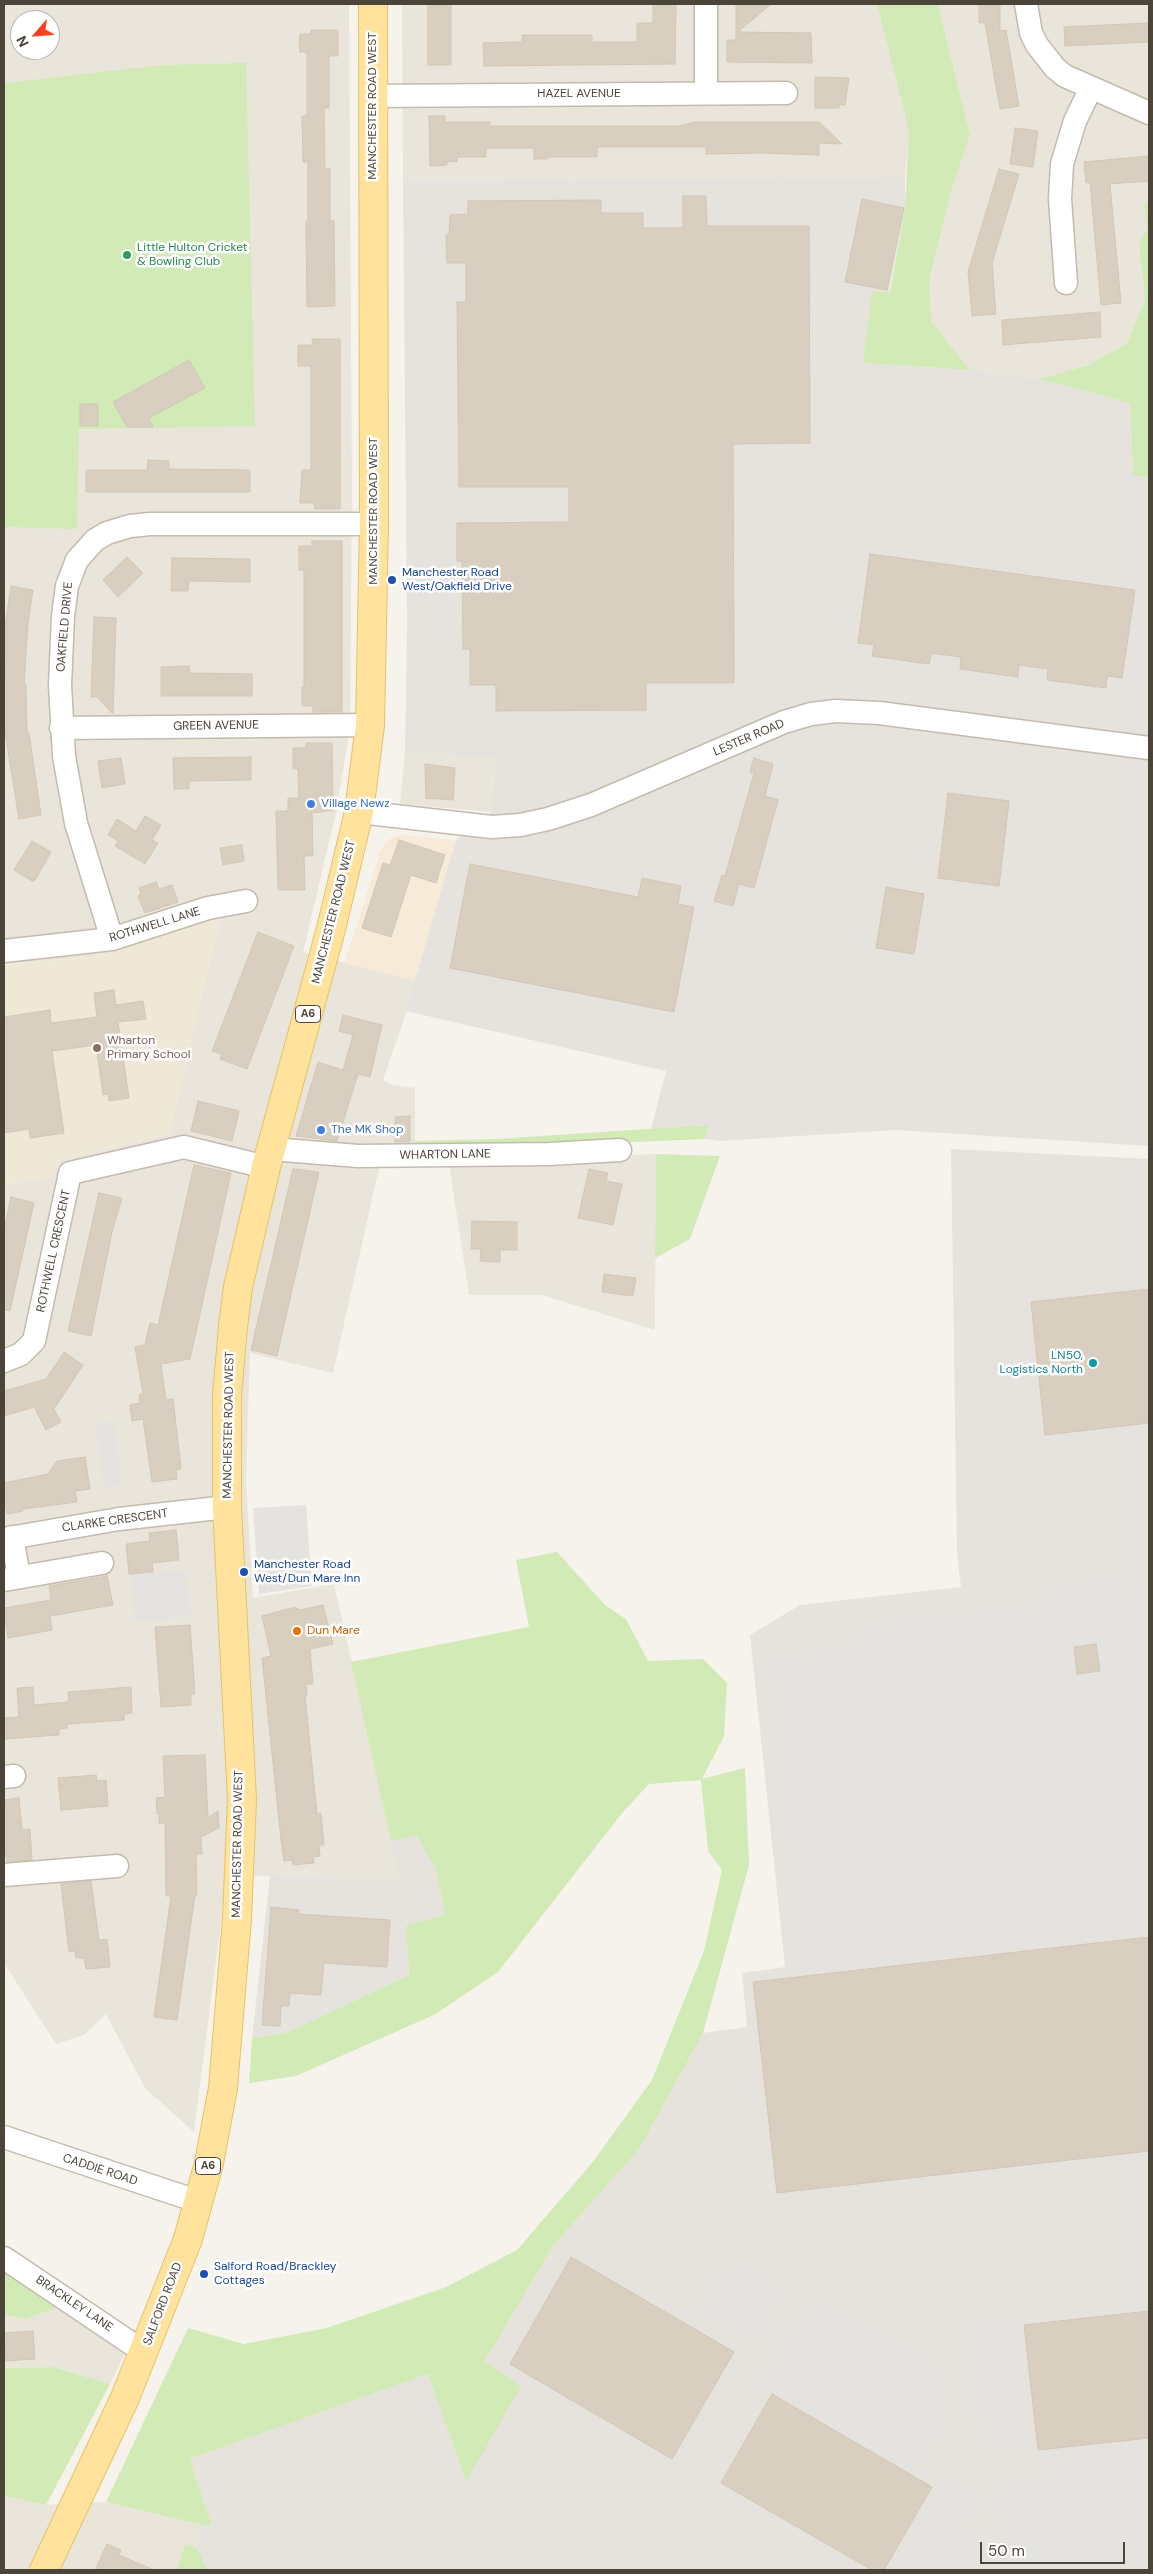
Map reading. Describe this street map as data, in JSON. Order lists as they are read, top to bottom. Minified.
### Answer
{"streets":{"main road":["MANCHESTER ROAD WEST","A6","SALFORD ROAD"],"street":["HAZEL AVENUE","OAKFIELD DRIVE","GREEN AVENUE","LESTER ROAD","ROTHWELL LANE","WHARTON LANE","ROTHWELL CRESCENT","CLARKE CRESCENT","CADDIE ROAD","BRACKLEY LANE"]},"crossings":[["HAZEL AVENUE","MANCHESTER ROAD WEST"],["MANCHESTER ROAD WEST","OAKFIELD DRIVE"],["MANCHESTER ROAD WEST","GREEN AVENUE"],["MANCHESTER ROAD WEST","LESTER ROAD"],["MANCHESTER ROAD WEST","WHARTON LANE"],["MANCHESTER ROAD WEST","ROTHWELL CRESCENT"],["MANCHESTER ROAD WEST","CLARKE CRESCENT"],["MANCHESTER ROAD WEST","SALFORD ROAD"],["OAKFIELD DRIVE","GREEN AVENUE"],["OAKFIELD DRIVE","ROTHWELL LANE"],["WHARTON LANE","ROTHWELL CRESCENT"],["CADDIE ROAD","SALFORD ROAD"],["BRACKLEY LANE","SALFORD ROAD"]],"places":["Little Hulton Cricket & Bowling Club","Manchester Road West/Oakfield Drive","Village Newz","Wharton Primary School","The MK Shop","LN50, Logistics North","Manchester Road West/Dun Mare Inn","Dun Mare","Salford Road/Brackley Cottages"],"scale_bar":"50 m","north":"bottom left"}
